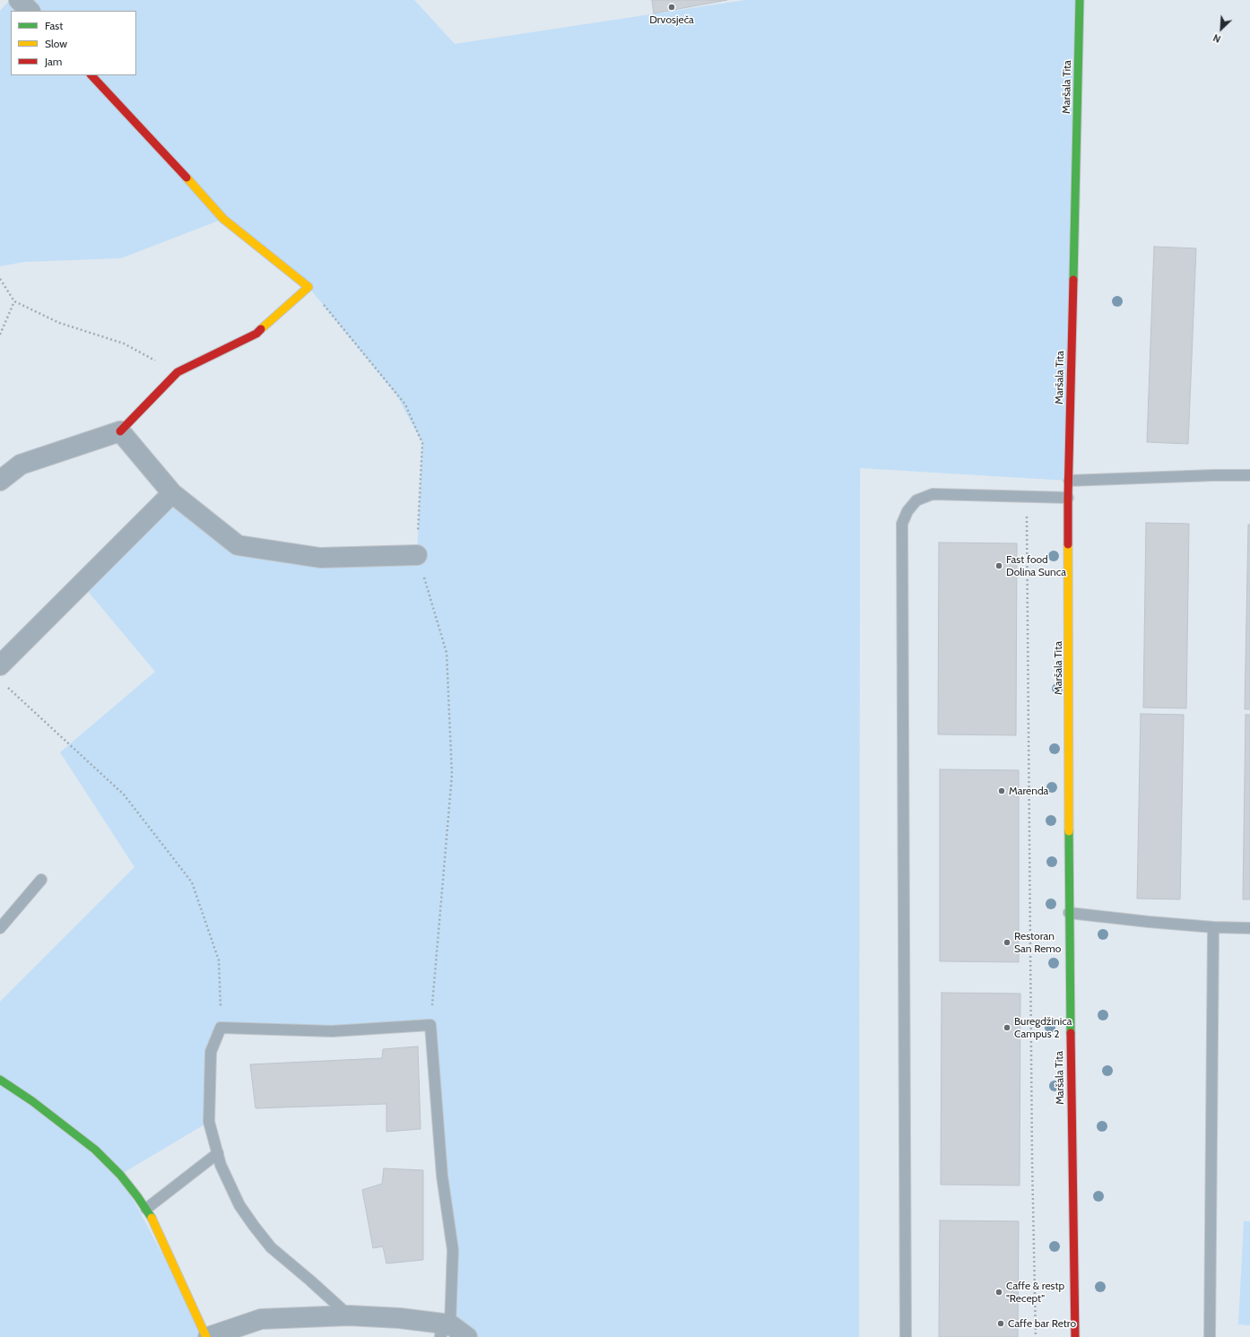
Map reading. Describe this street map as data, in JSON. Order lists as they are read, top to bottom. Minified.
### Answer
{"streets":{"street":["Maršala Tita"]},"places":["Drvosječa","Fast food Dolina Sunca","Marenda","Restoran San Remo","Buregdžinica Campus 2","Caffe & restp \"Recept\"","Caffe bar Retro"],"legend":["Fast","Slow","Jam"],"north":"bottom left"}
